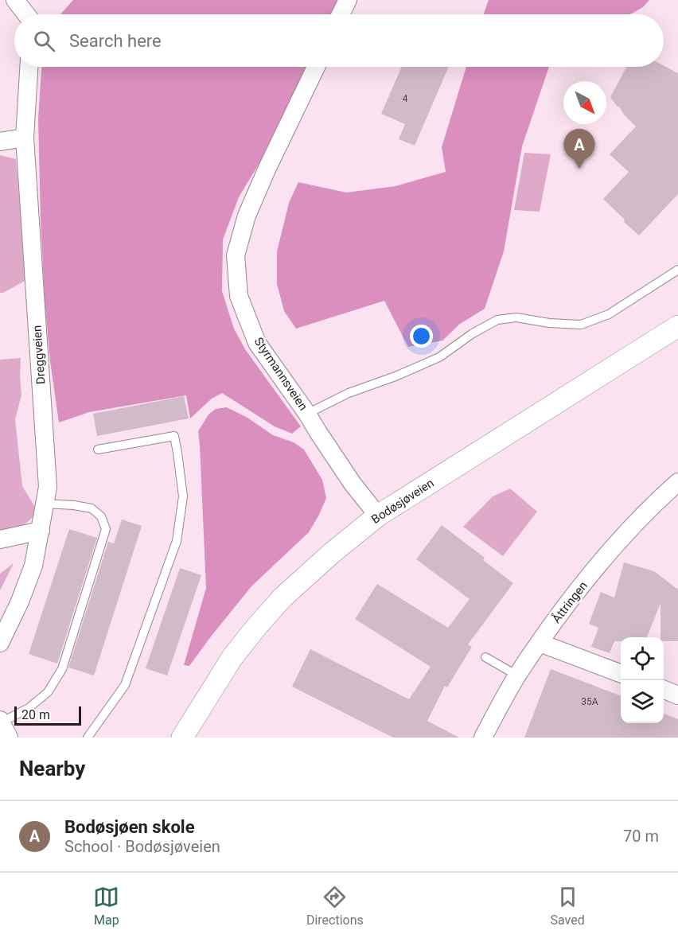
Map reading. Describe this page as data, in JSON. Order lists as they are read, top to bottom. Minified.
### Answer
{"streets":{"street":["Dreggveien","Styrmannsveien","Bodøsjøveien","Åttringen"]},"crossings":[["Styrmannsveien","Bodøsjøveien"]],"house_numbers":["4","35A"],"scale_bar":"20 m","north":"bottom right","page":{"search":"Search here","pins":"A","scale":"20 m","heading":"Nearby","list":[{"mark":"A","name":"Bodøsjøen skole","note":"School · Bodøsjøveien","value":"70 m"}],"nav":["Map","Directions","Saved"]}}
